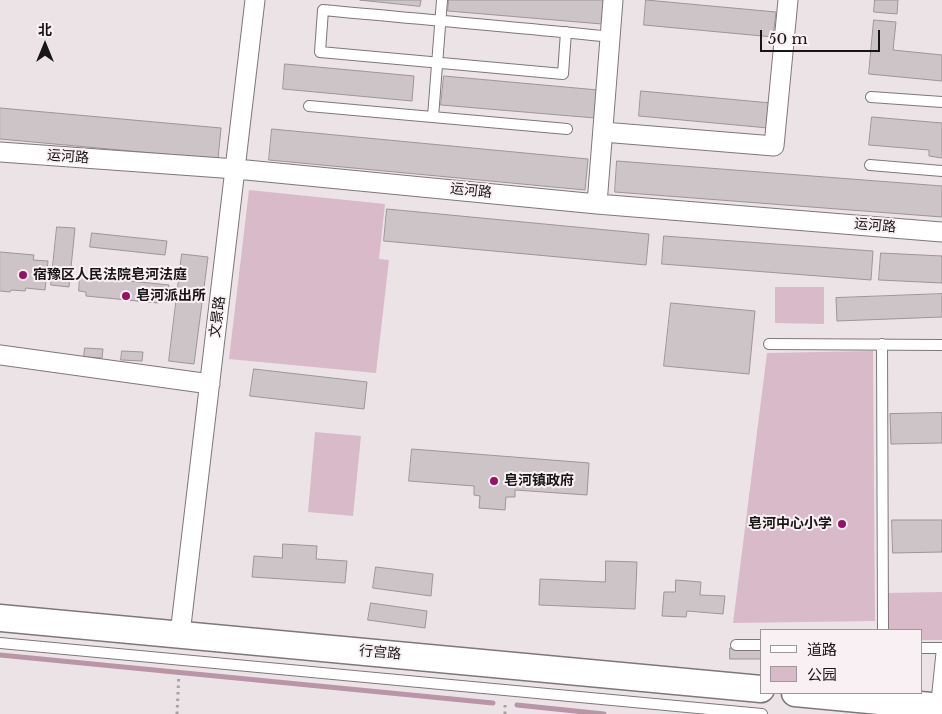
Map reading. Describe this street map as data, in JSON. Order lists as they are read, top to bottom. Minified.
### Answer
{"streets":{"main road":["行宫路"],"street":["运河路","文景路"]},"crossings":[["运河路","文景路"],["文景路","行宫路"]],"places":["宿豫区人民法院皂河法庭","皂河派出所","皂河镇政府","皂河中心小学"],"legend":["道路","公园"],"scale_bar":"50 m","north":"top"}
